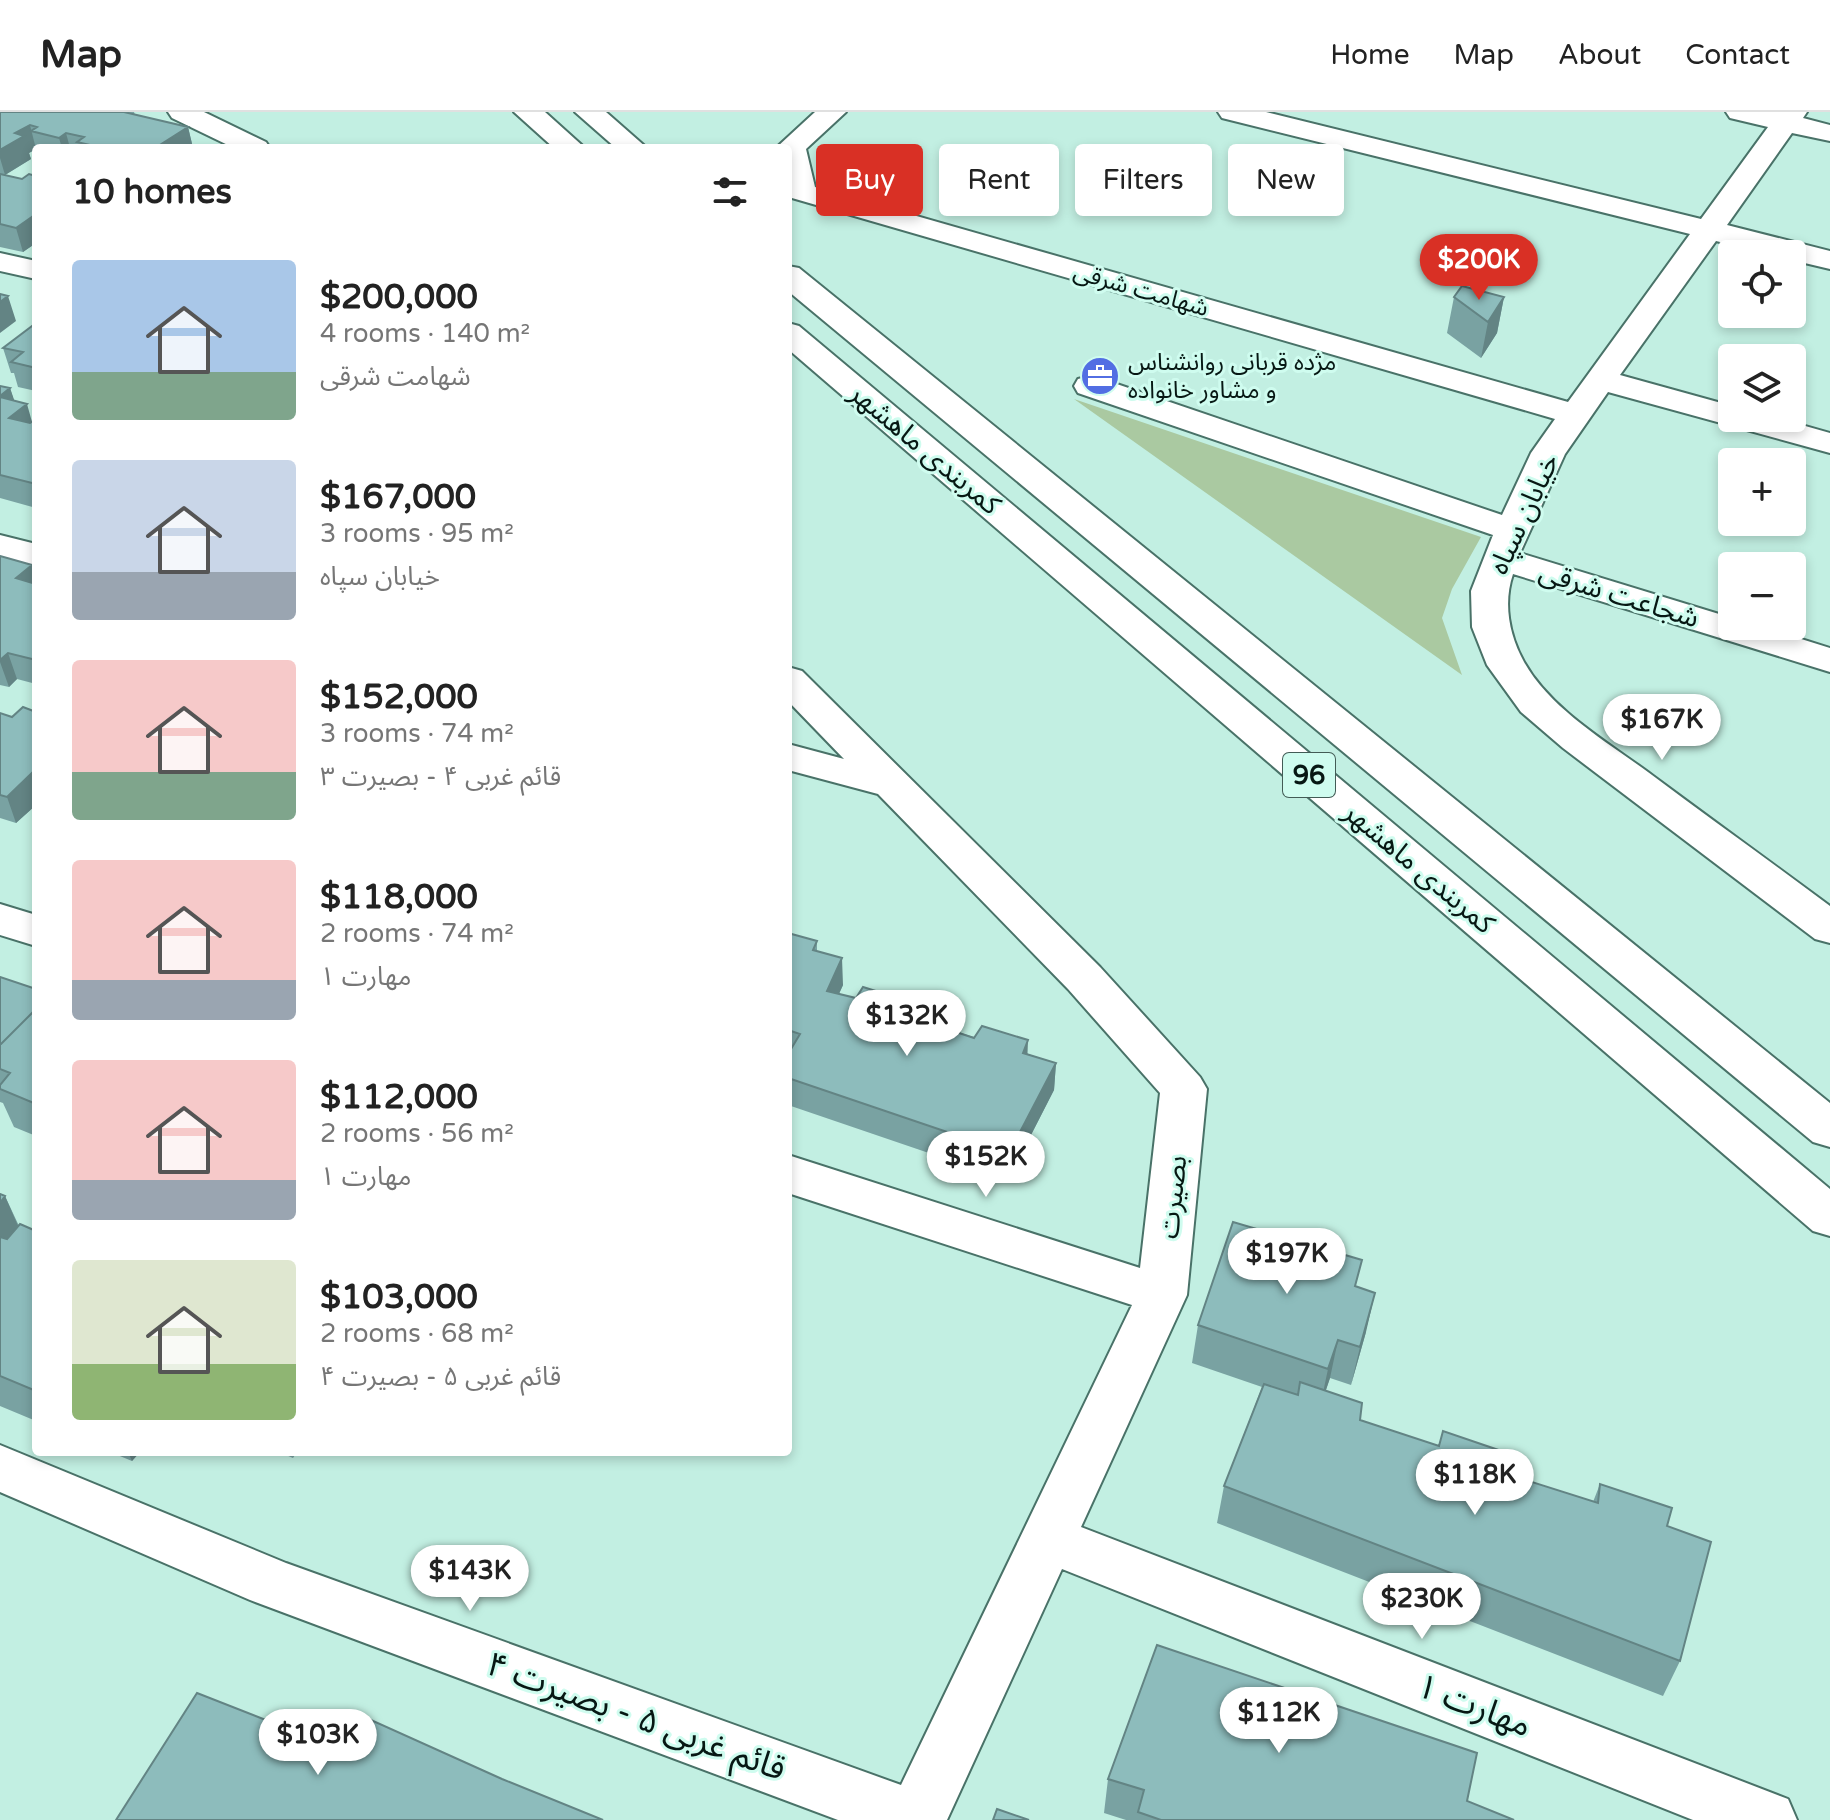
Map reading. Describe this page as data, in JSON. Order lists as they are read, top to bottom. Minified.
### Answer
{"streets":{"street":["شهامت شرقی","کمربندی ماهشهر","خیابان سپاه","شجاعت شرقی","96","بصیرت","مهارت ۱","قائم غربی ۵ - بصیرت ۴"]},"crossings":[["شهامت شرقی","خیابان سپاه"],["خیابان سپاه","شجاعت شرقی"],["بصیرت","مهارت ۱"],["بصیرت","قائم غربی ۵ - بصیرت ۴"]],"places":{"office":["مژده قربانی روانشناس و مشاور خانواده"]},"page":{"header":"Map","nav":["Home","Map","About","Contact"],"chip":["Buy","Rent","Filters","New"],"heading":"10 homes","price":["$200K","$167K","$132K","$152K","$197K","$118K","$143K","$230K","$112K","$103K"],"map_buttons":["+","−"],"list":[{"name":"$200,000","note":"4 rooms · 140 m² · شهامت شرقی"},{"name":"$167,000","note":"3 rooms · 95 m² · خیابان سپاه"},{"name":"$152,000","note":"3 rooms · 74 m² · قائم غربی ۴ - بصیرت ۳"},{"name":"$118,000","note":"2 rooms · 74 m² · مهارت ۱"},{"name":"$112,000","note":"2 rooms · 56 m² · مهارت ۱"},{"name":"$103,000","note":"2 rooms · 68 m² · قائم غربی ۵ - بصیرت ۴"}]}}
